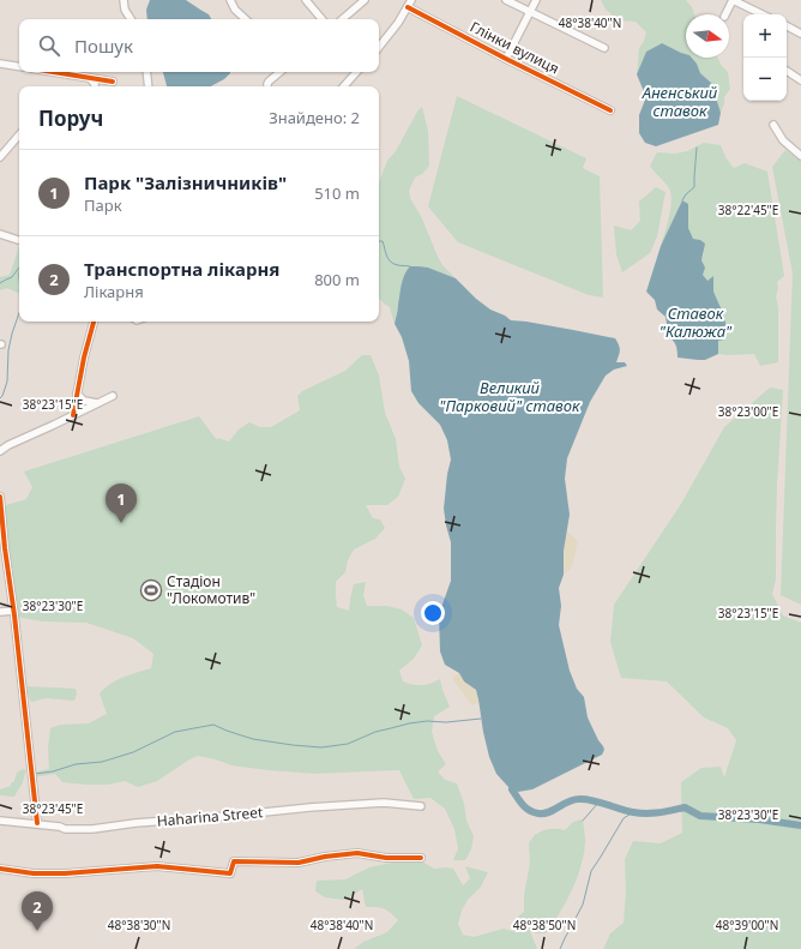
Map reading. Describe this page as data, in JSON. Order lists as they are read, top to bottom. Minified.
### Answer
{"streets":{"street":["Глінки вулиця","Haharina Street"]},"water":["Аненський ставок","Ставок \"Калюжа\"","Великий \"Парковий\" ставок"],"places":{"sports":["Стадіон \"Локомотив\""]},"north":"right","page":{"map_buttons":["+","−"],"search":"Пошук","heading":["Поруч","Знайдено: 2"],"list":[{"mark":"1","name":"Парк \"Залізничників\"","note":"Парк","value":"510 m"},{"mark":"2","name":"Транспортна лікарня","note":"Лікарня","value":"800 m"}],"pins":["1","2"]},"coordinates":["48°38'40\"N","38°22'45\"E","38°23'15\"E","38°23'00\"E","38°23'30\"E","38°23'45\"E","48°38'30\"N","48°38'50\"N","48°39'00\"N"]}
